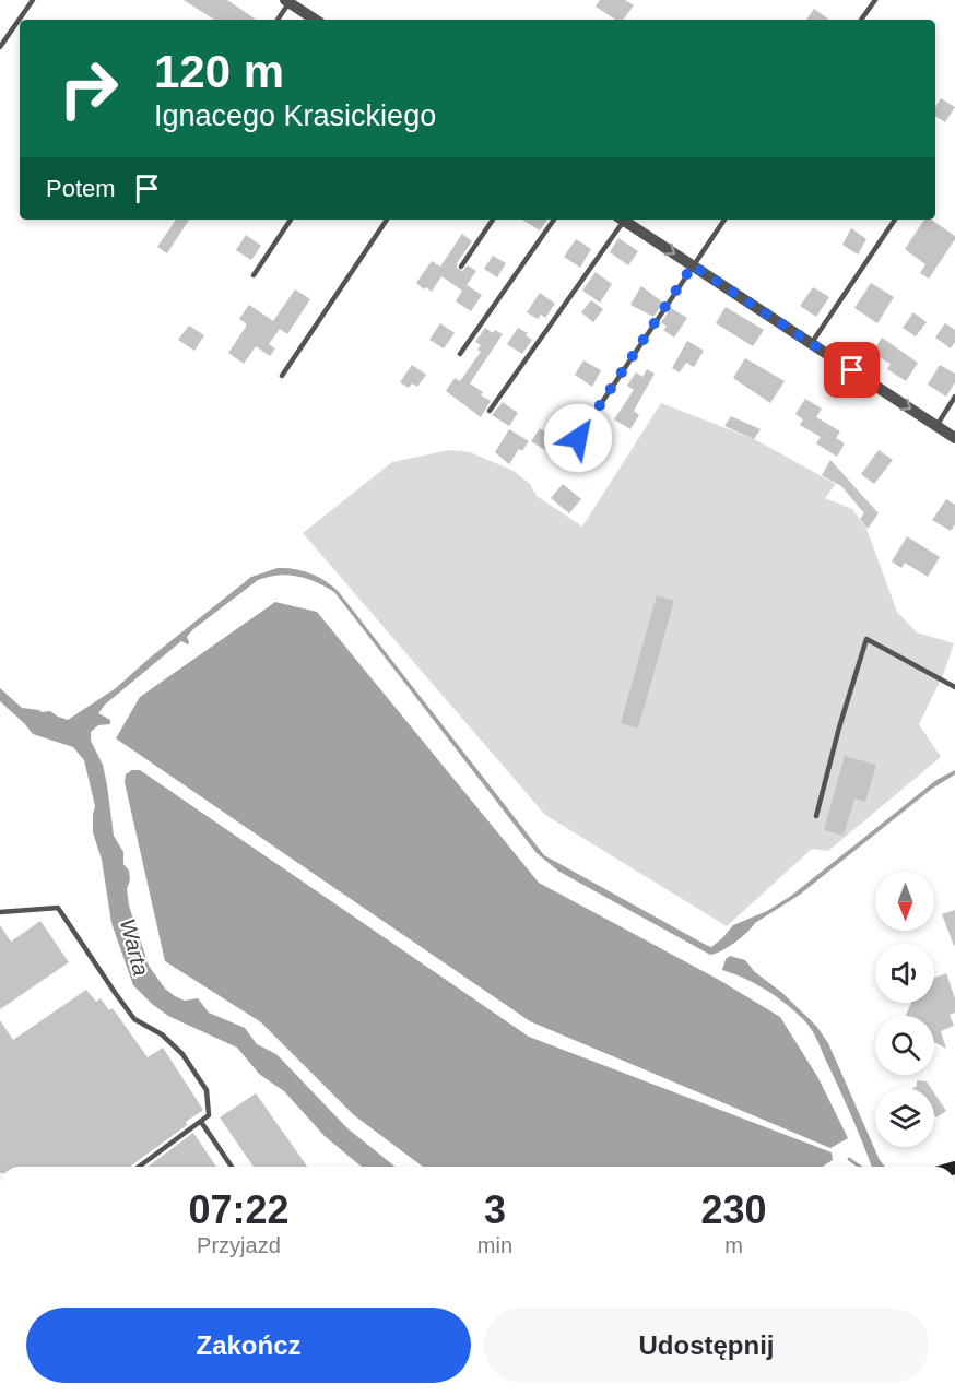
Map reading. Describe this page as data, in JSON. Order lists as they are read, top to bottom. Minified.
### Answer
{"water":["Warta"],"north":"bottom","page":{"turn":["120 m","Ignacego Krasickiego"],"then":"Potem","eta":["07:22","Przyjazd","3","min","230","m"],"buttons":["Zakończ","Udostępnij"]}}
